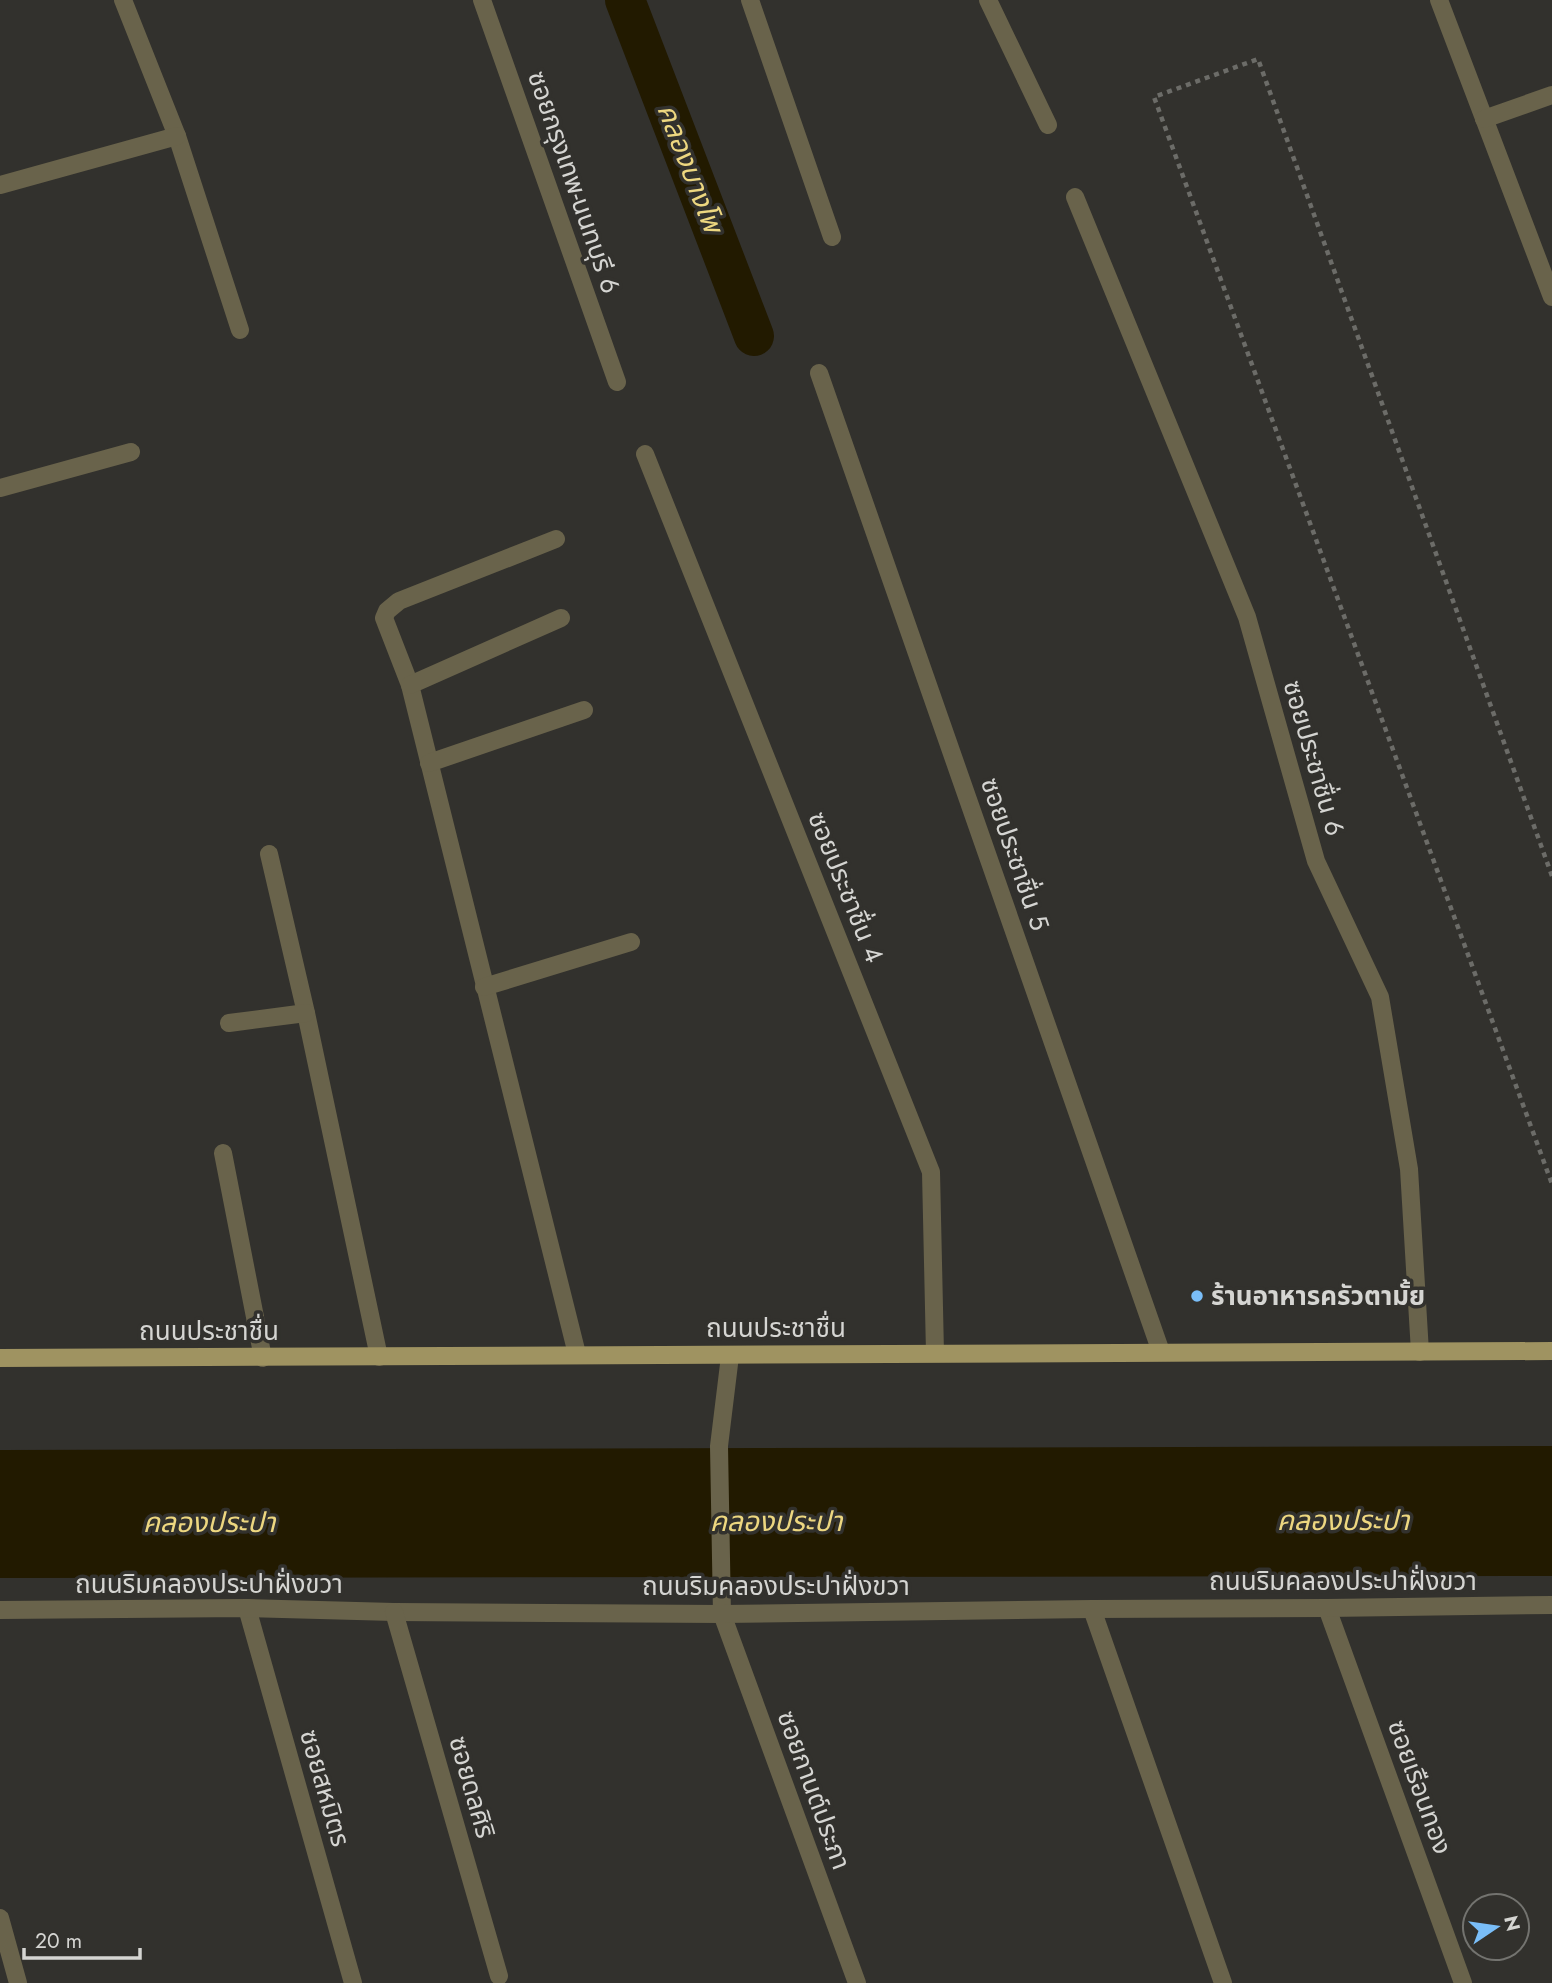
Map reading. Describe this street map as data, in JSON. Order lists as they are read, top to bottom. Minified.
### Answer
{"streets":{"main road":["ถนนประชาชื่น"],"street":["ซอยกรุงเทพ-นนทบุรี 6","ซอยประชาชื่น 6","ซอยประชาชื่น 5","ซอยประชาชื่น 4","ถนนริมคลองประปาฝั่งขวา","ซอยดลศิริ","ซอยเรือนทอง","ซอยสหมิตร","ซอยกานต์ประภา"]},"crossings":[["ซอยประชาชื่น 6","ถนนประชาชื่น"],["ซอยประชาชื่น 5","ถนนประชาชื่น"],["ซอยประชาชื่น 4","ถนนประชาชื่น"],["ถนนริมคลองประปาฝั่งขวา","ซอยดลศิริ"],["ถนนริมคลองประปาฝั่งขวา","ซอยเรือนทอง"],["ถนนริมคลองประปาฝั่งขวา","ซอยสหมิตร"],["ถนนริมคลองประปาฝั่งขวา","ซอยกานต์ประภา"]],"water":["คลองบางโพ","คลองประปา"],"places":["ร้านอาหารครัวตามั้ย"],"scale_bar":"20 m","north":"right"}
